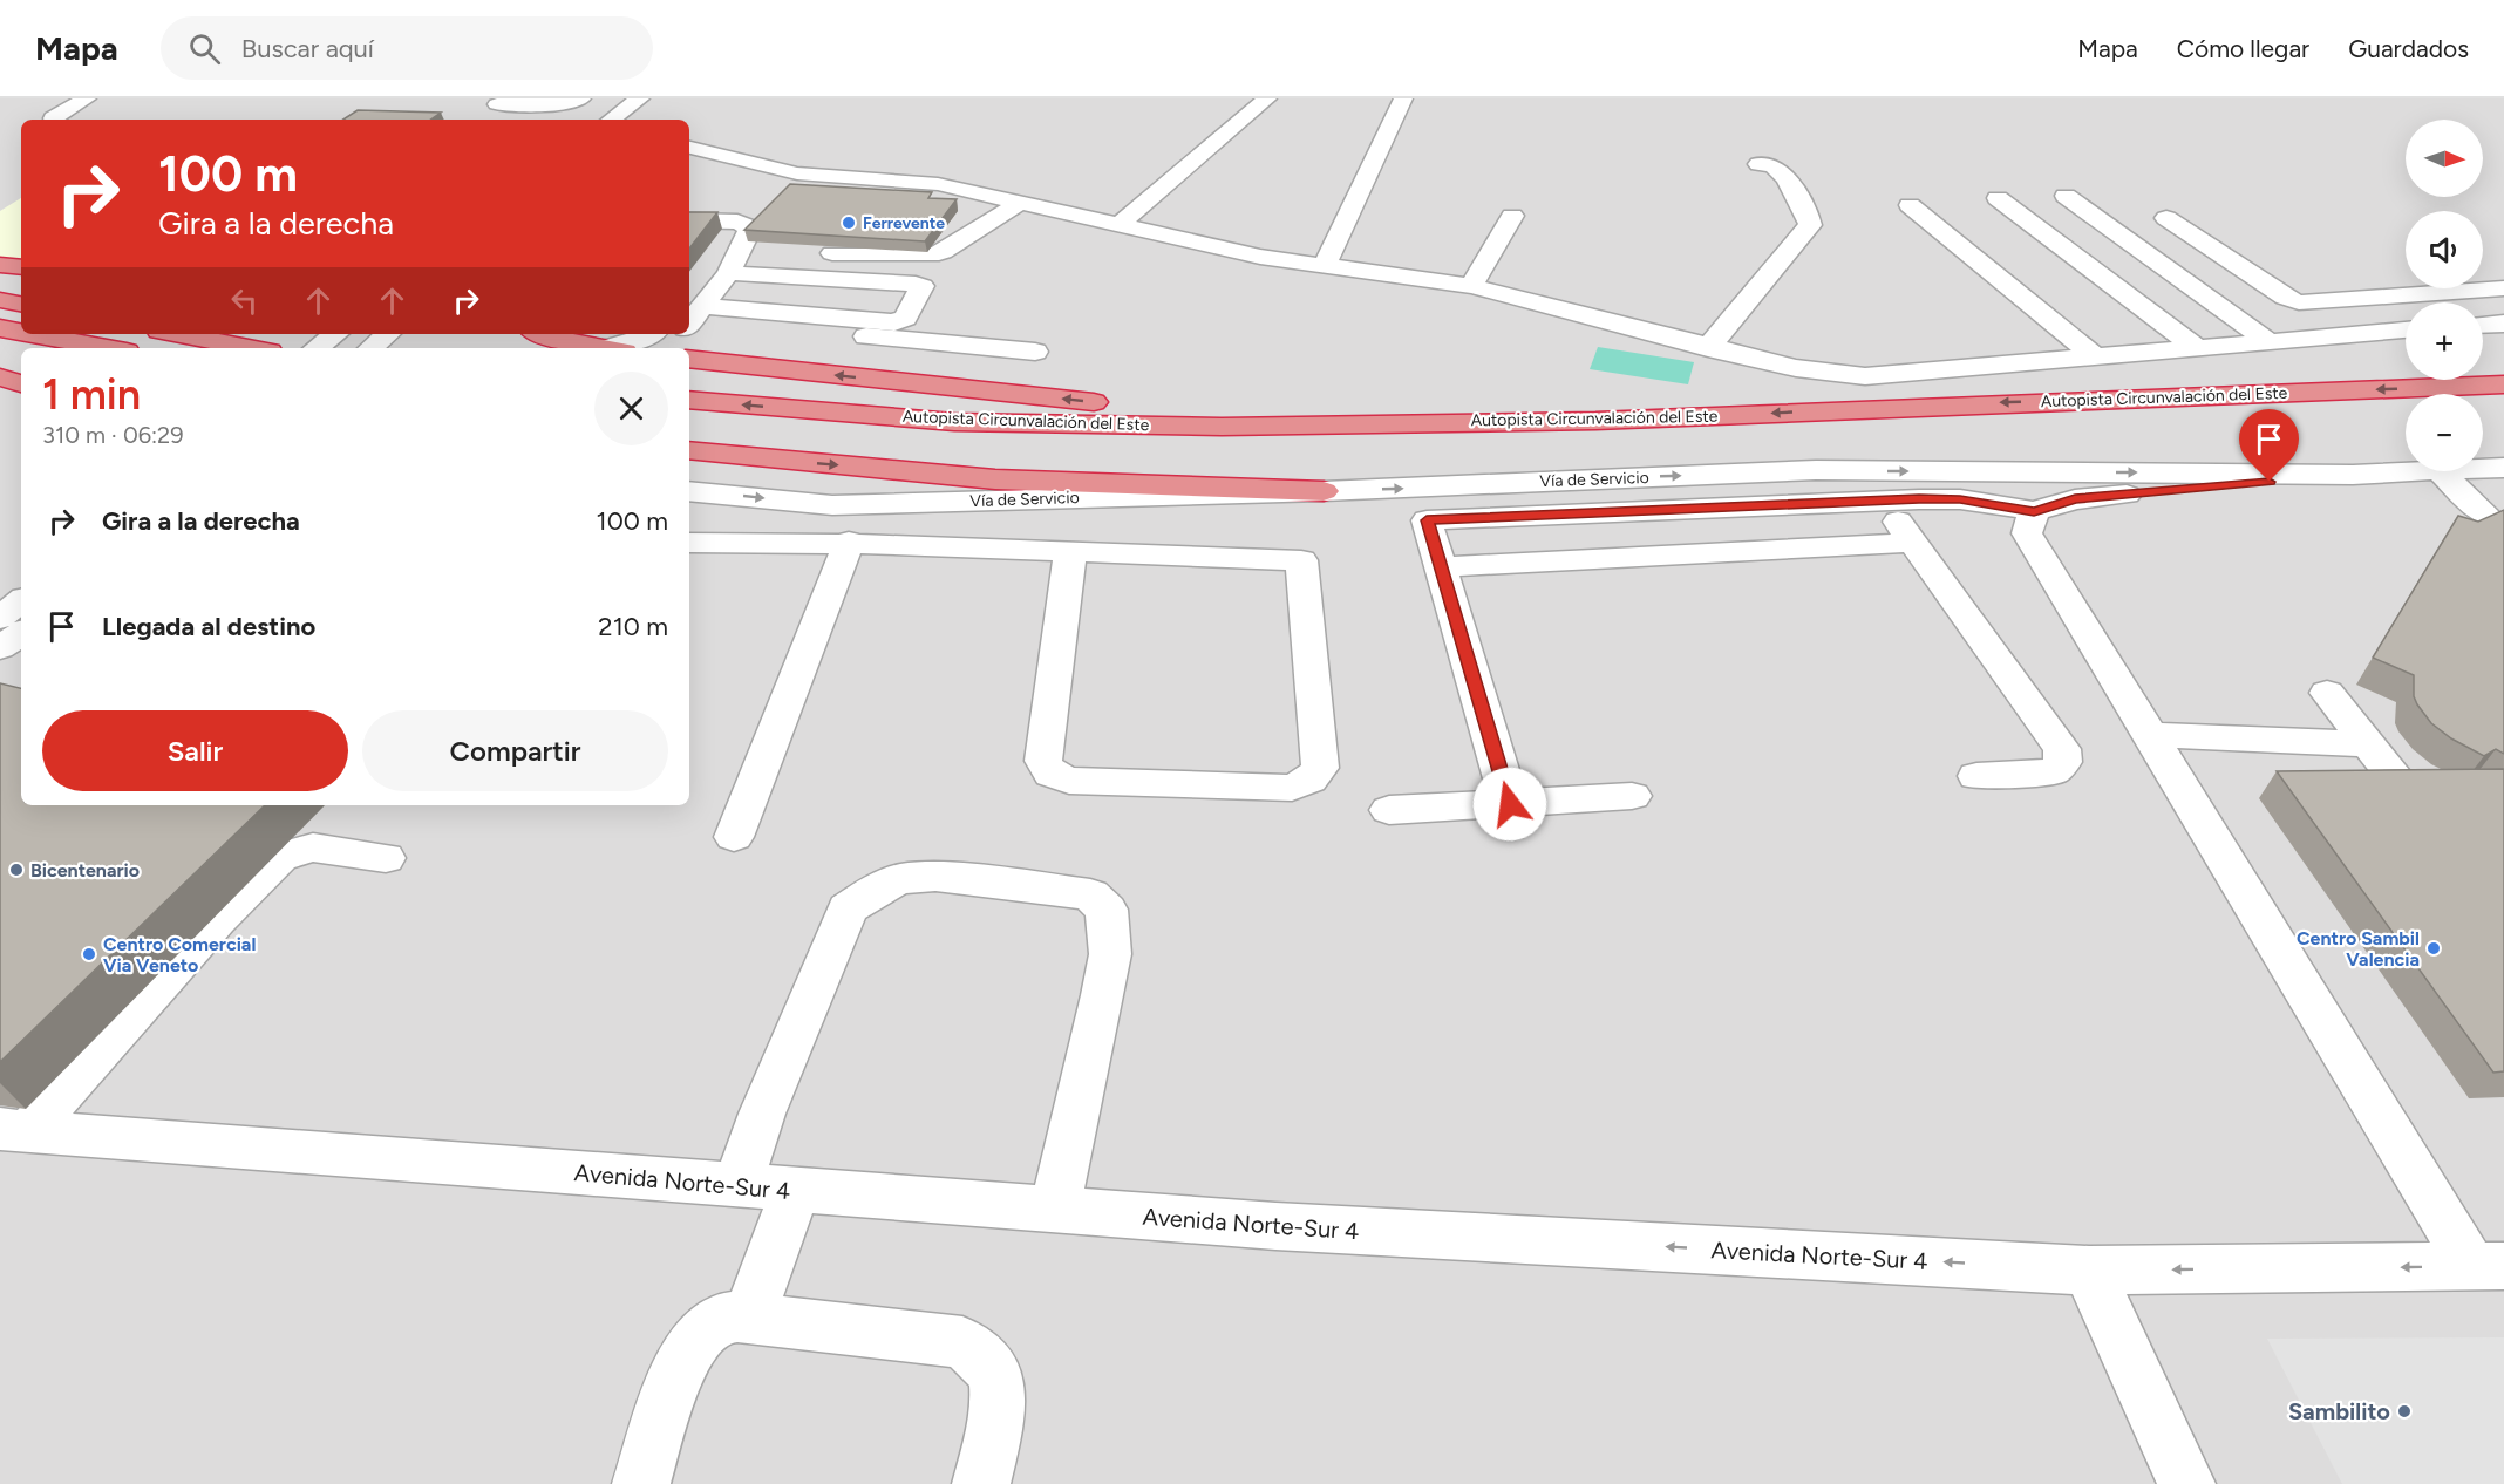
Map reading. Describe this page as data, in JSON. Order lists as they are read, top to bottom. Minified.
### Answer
{"streets":{"highway":["Autopista Circunvalación del Este"],"street":["Vía de Servicio","Avenida Norte-Sur 4"]},"one_way":["Avenida Norte-Sur 4"],"places":["Ferrevente","Bicentenario","Centro Sambil Valencia","Centro Comercial Via Veneto","Sambilito"],"north":"right","page":{"header":"Mapa","search":"Buscar aquí","nav":["Mapa","Cómo llegar","Guardados"],"map_buttons":["+","−"],"turn":["100 m","Gira a la derecha"],"heading":["1 min","310 m · 06:29"],"list":[{"name":"Gira a la derecha","value":"100 m"},{"name":"Llegada al destino","value":"210 m"}],"buttons":["Salir","Compartir"]}}
